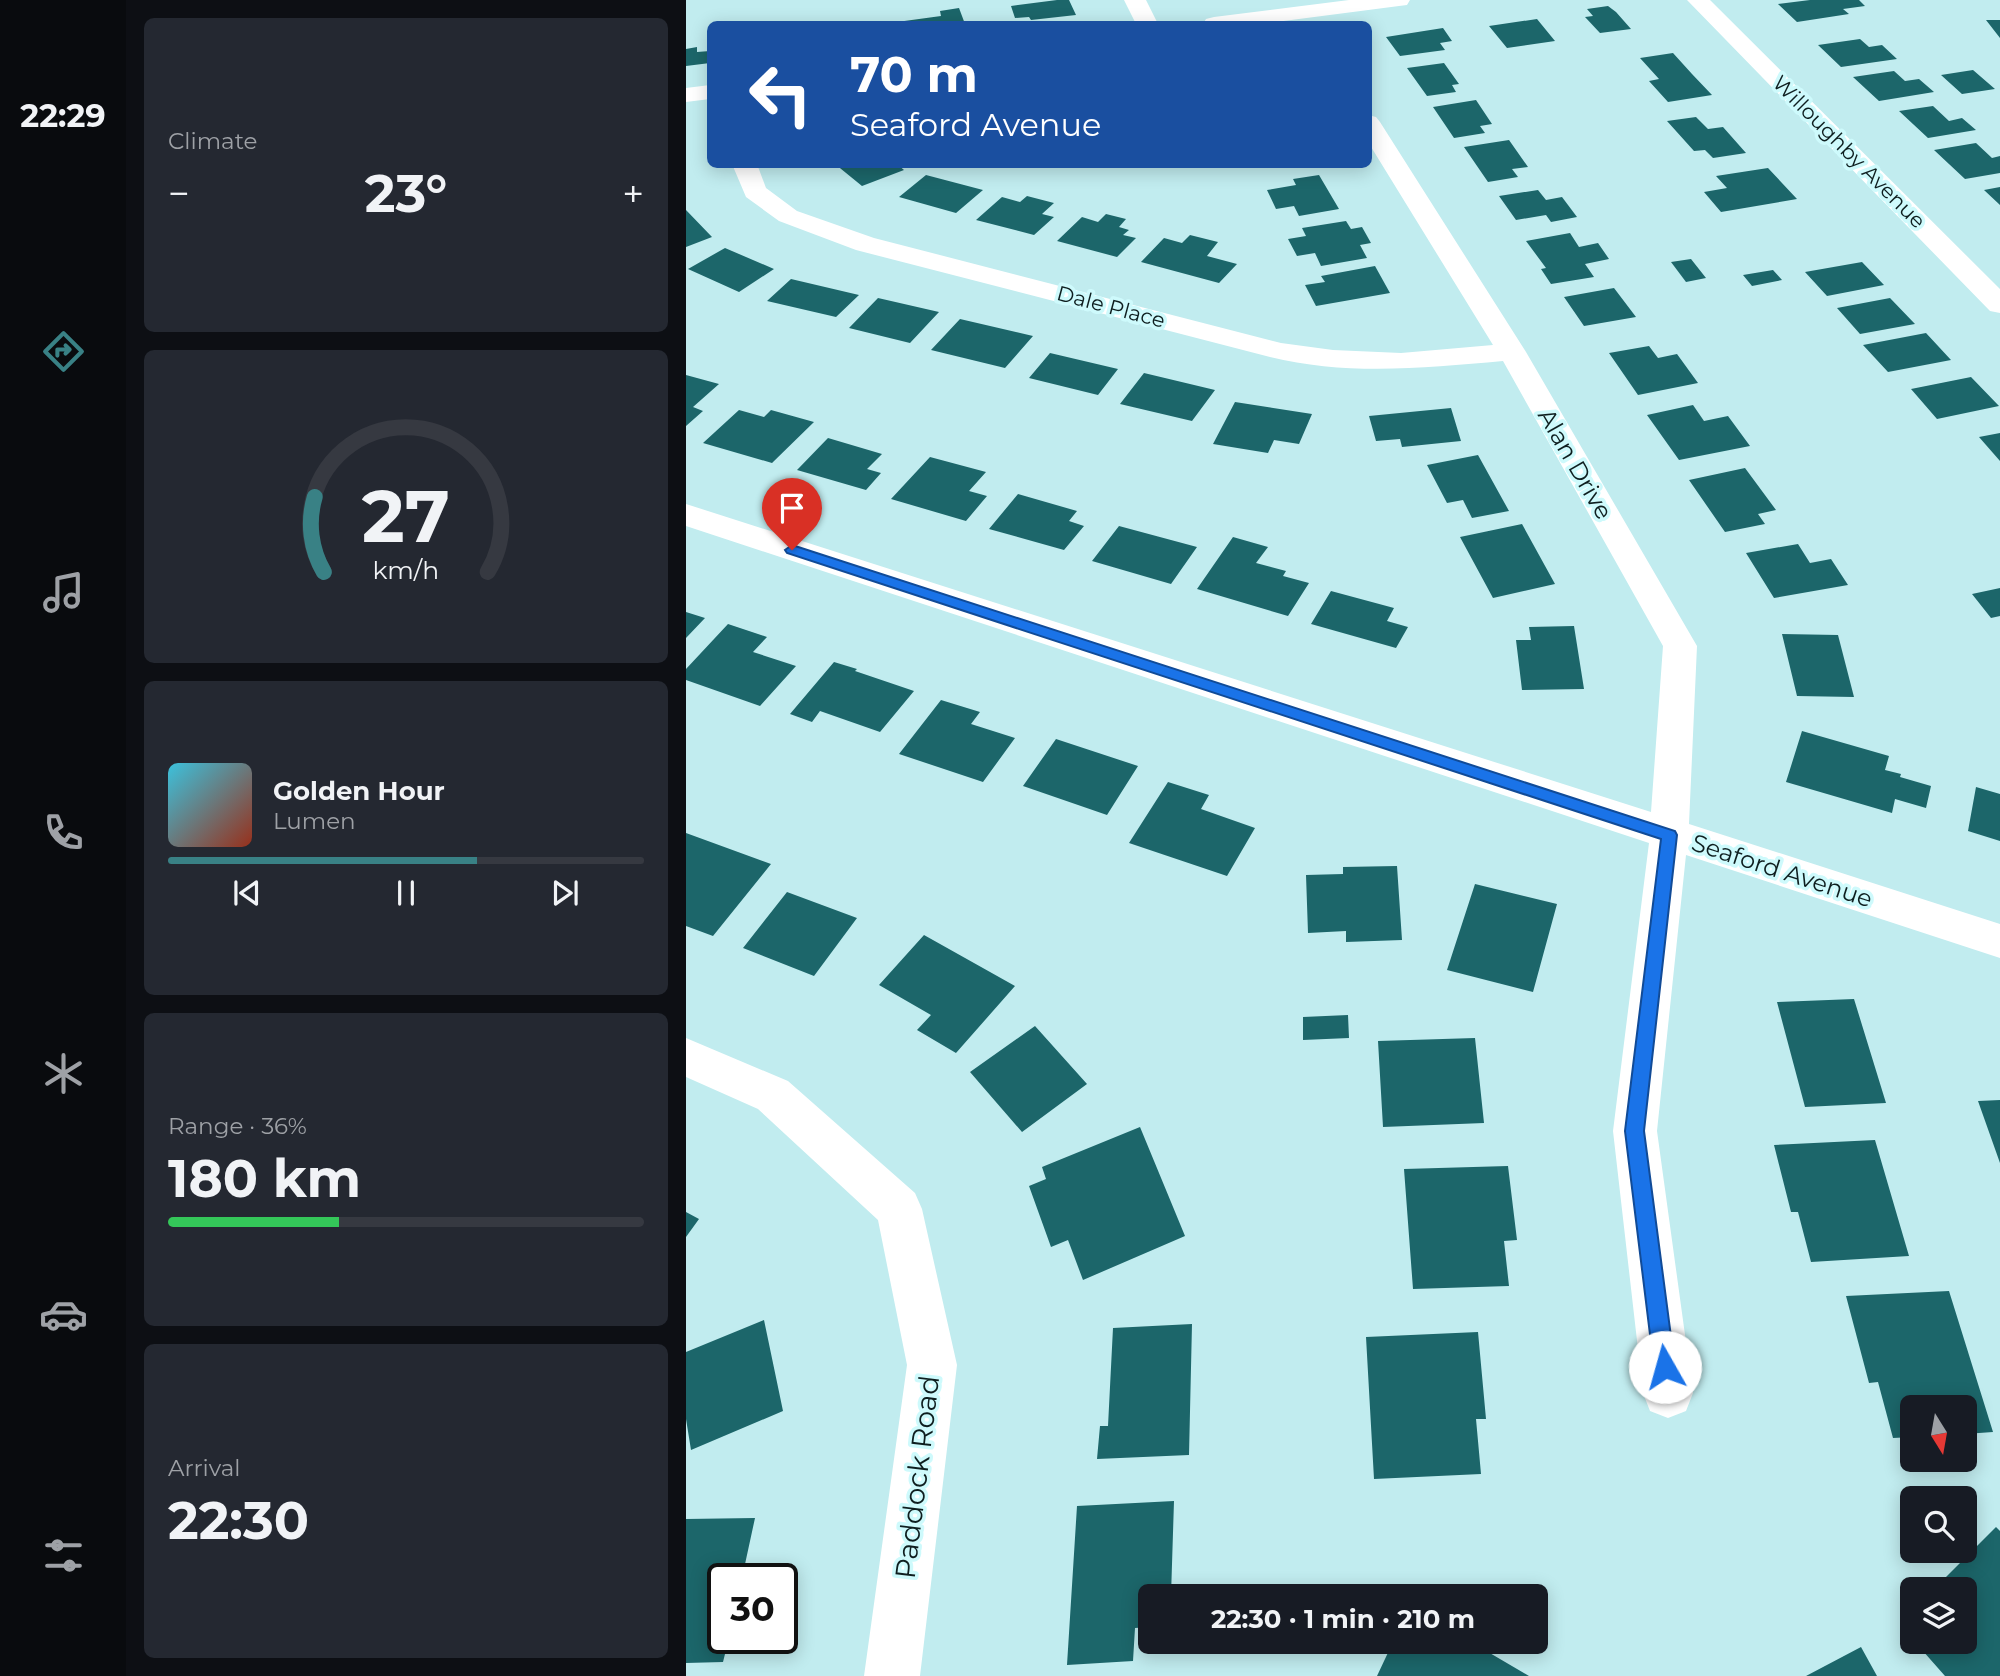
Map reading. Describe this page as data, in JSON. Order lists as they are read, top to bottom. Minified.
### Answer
{"streets":{"street":["Willoughby Avenue","Dale Place","Alan Drive","Seaford Avenue","Paddock Road"]},"crossings":[["Dale Place","Alan Drive"],["Alan Drive","Seaford Avenue"]],"north":"bottom","page":{"tabs":"22:29","tile":["Climate",["Range · 36%","180 km"],["Arrival","22:30"]],"turn":["70 m","Seaford Avenue"],"heat":["−","23°","+"],"song":["Golden Hour","Lumen"],"limit":"30","trip":"22:30 · 1 min · 210 m","gauge":["27","km/h"]}}
